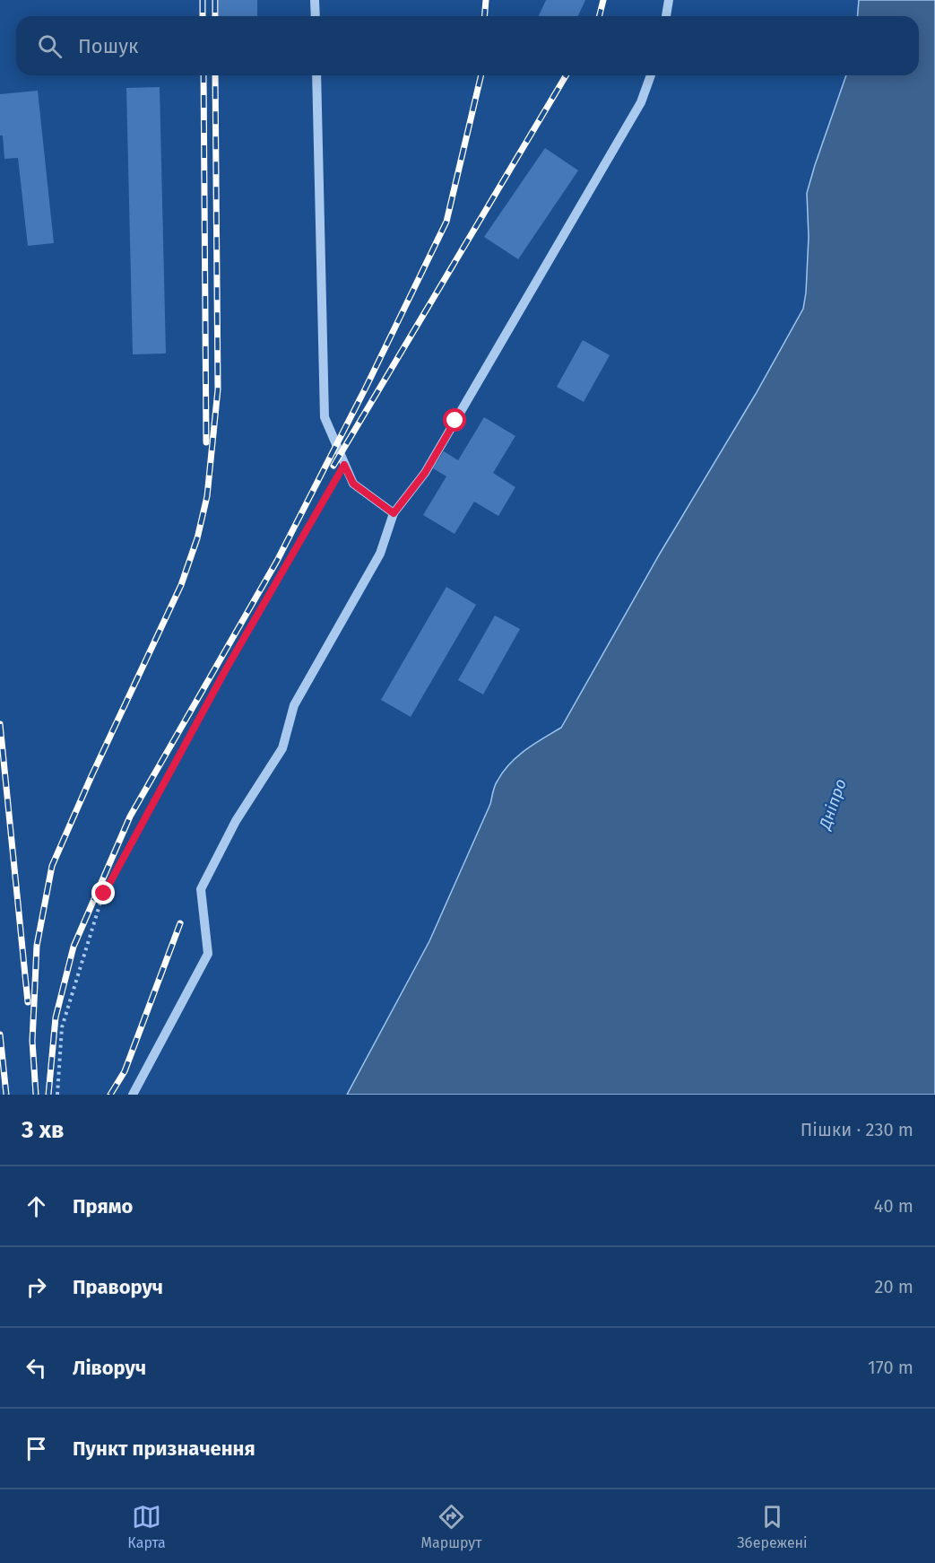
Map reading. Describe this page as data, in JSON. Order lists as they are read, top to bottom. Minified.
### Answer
{"water":["Дніпро"],"page":{"search":"Пошук","heading":["3 хв","Пішки · 230 m"],"list":[["Прямо","40 m"],["Праворуч","20 m"],["Ліворуч","170 m"],"Пункт призначення"],"nav":["Карта","Маршрут","Збережені"]}}
